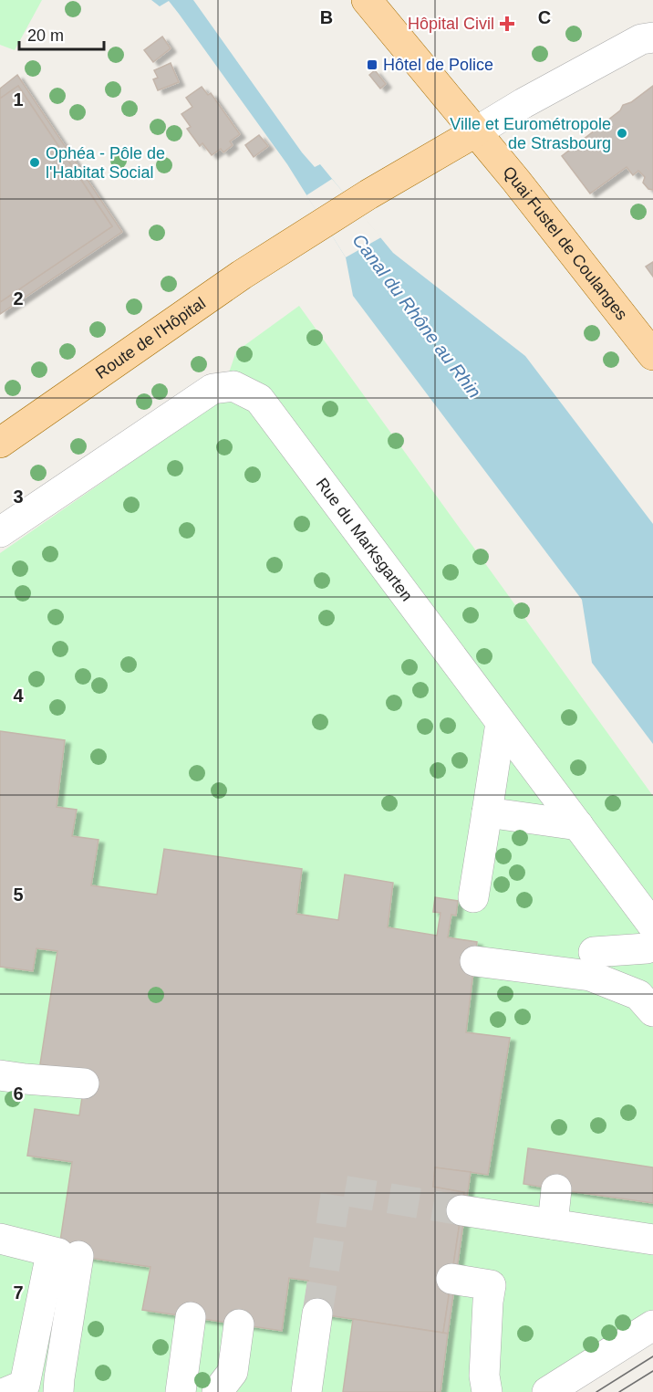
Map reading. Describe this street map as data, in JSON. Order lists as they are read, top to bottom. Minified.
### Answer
{"streets":{"main road":["Quai Fustel de Coulanges","Route de l'Hôpital"],"street":["Rue du Marksgarten"]},"crossings":[["Quai Fustel de Coulanges","Route de l'Hôpital"]],"water":["Canal du Rhône au Rhin"],"places":{"health":["Hôpital Civil"],"transit":["Hôtel de Police"],"other":["Ville et Eurométropole de Strasbourg","Ophéa - Pôle de l'Habitat Social"]},"scale_bar":"20 m","grid":{"columns":["B","C"],"rows":["1","2","3","4","5","6","7"]}}
